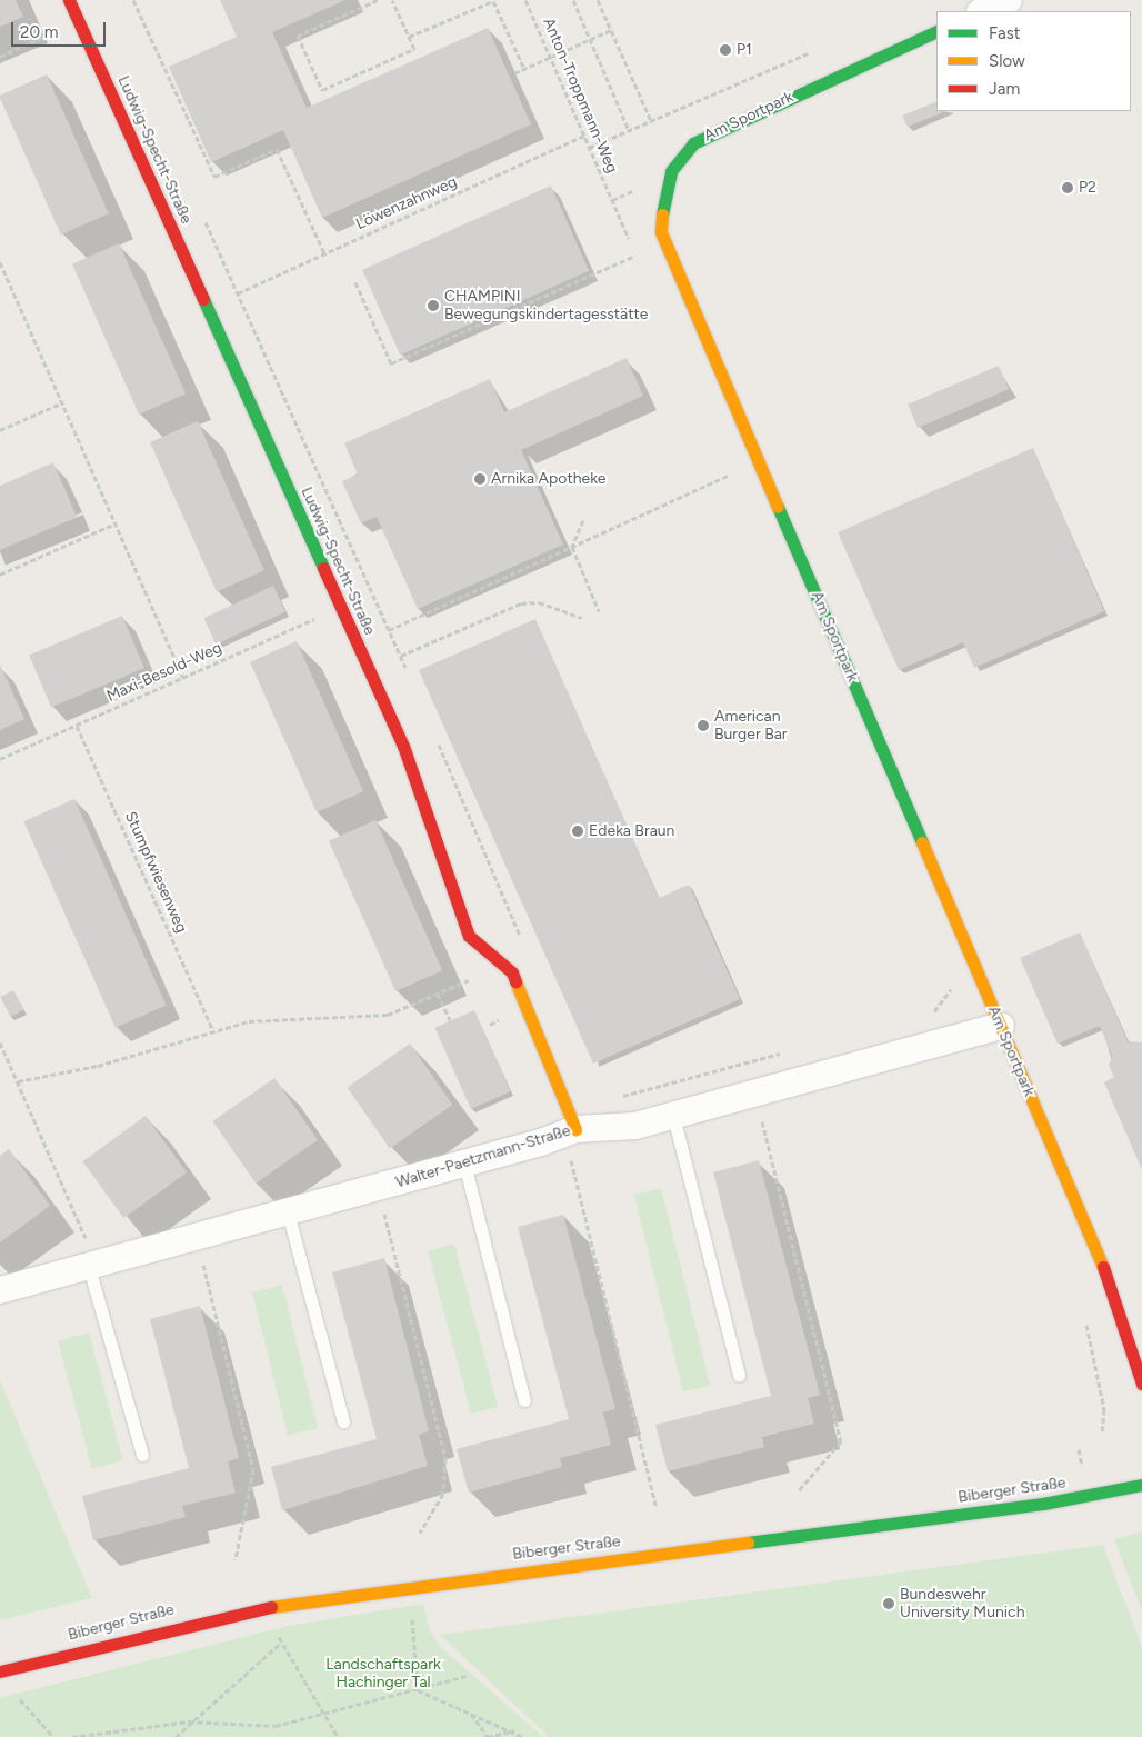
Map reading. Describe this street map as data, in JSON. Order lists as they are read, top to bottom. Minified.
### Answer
{"streets":{"street":["Am Sportpark","Ludwig-Specht-Straße","Walter-Paetzmann-Straße","Biberger Straße"],"path":["Anton-Troppmann-Weg","Löwenzahnweg","Maxi-Besold-Weg","Stumpfwiesenweg"]},"crossings":[["Anton-Troppmann-Weg","Löwenzahnweg"],["Am Sportpark","Walter-Paetzmann-Straße"],["Ludwig-Specht-Straße","Maxi-Besold-Weg"],["Ludwig-Specht-Straße","Walter-Paetzmann-Straße"],["Maxi-Besold-Weg","Stumpfwiesenweg"]],"parks":["Landschaftspark Hachinger Tal"],"places":["P1","P2","CHAMPINI Bewegungskindertagesstätte","Arnika Apotheke","American Burger Bar","Edeka Braun","Bundeswehr University Munich"],"legend":["Fast","Slow","Jam"],"scale_bar":"20 m"}
